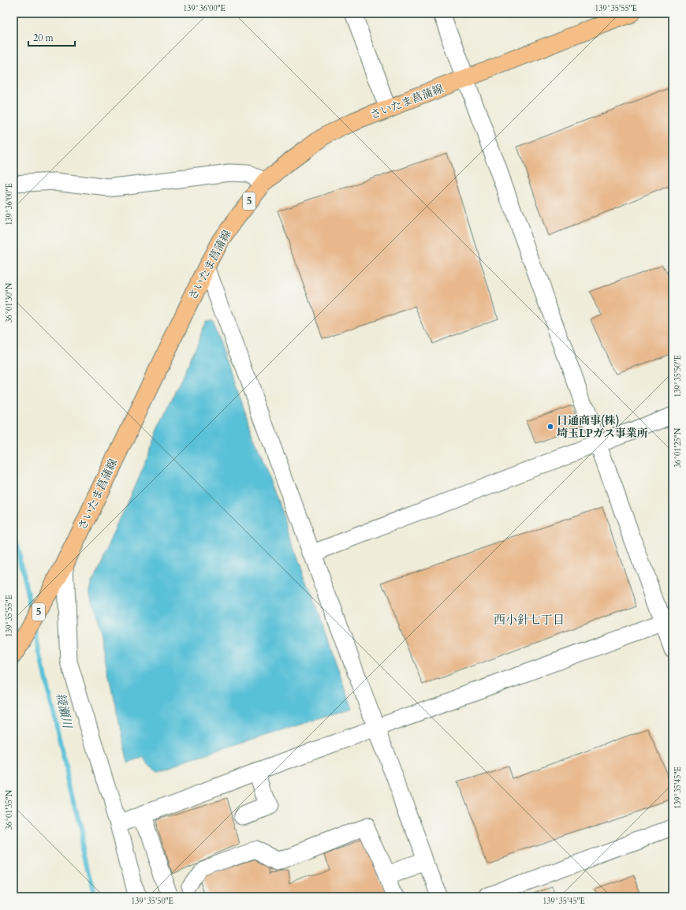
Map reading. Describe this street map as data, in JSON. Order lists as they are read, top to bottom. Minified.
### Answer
{"streets":{"main road":["さいたま菖蒲線","5"]},"districts":["西小針七丁目"],"water":["綾瀬川"],"places":["日通商事(株) 埼玉LPガス事業所"],"scale_bar":"20 m","coordinates":["139°36'00\"E","139°35'55\"E","36°01'30\"N","139°35'50\"E","36°01'25\"N","139°35'45\"E","36°01'35\"N"]}
